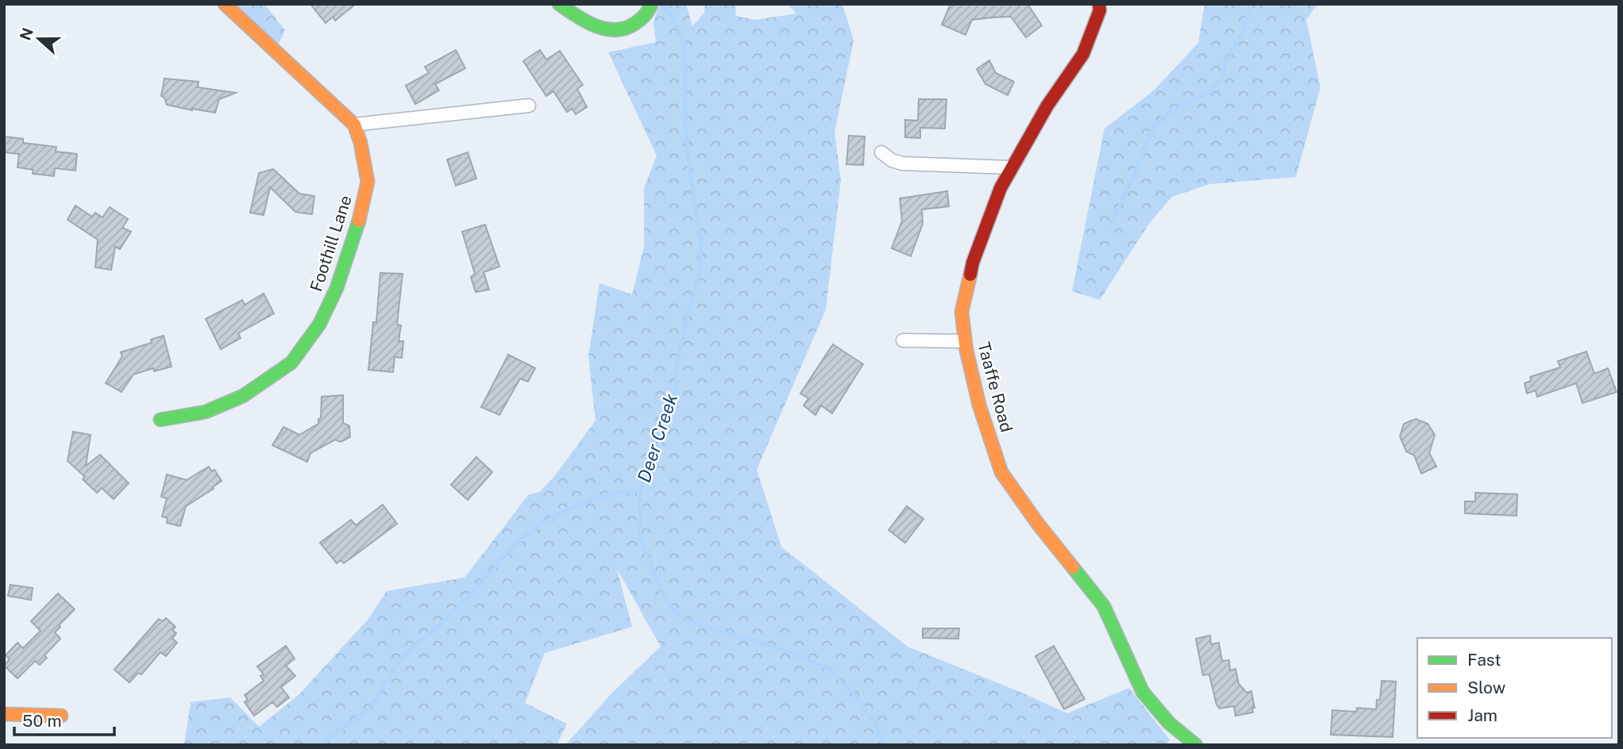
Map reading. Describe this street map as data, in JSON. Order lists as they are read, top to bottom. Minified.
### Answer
{"streets":{"street":["Foothill Lane","Taaffe Road"]},"water":["Deer Creek"],"legend":["Fast","Slow","Jam"],"scale_bar":"50 m","north":"left"}
